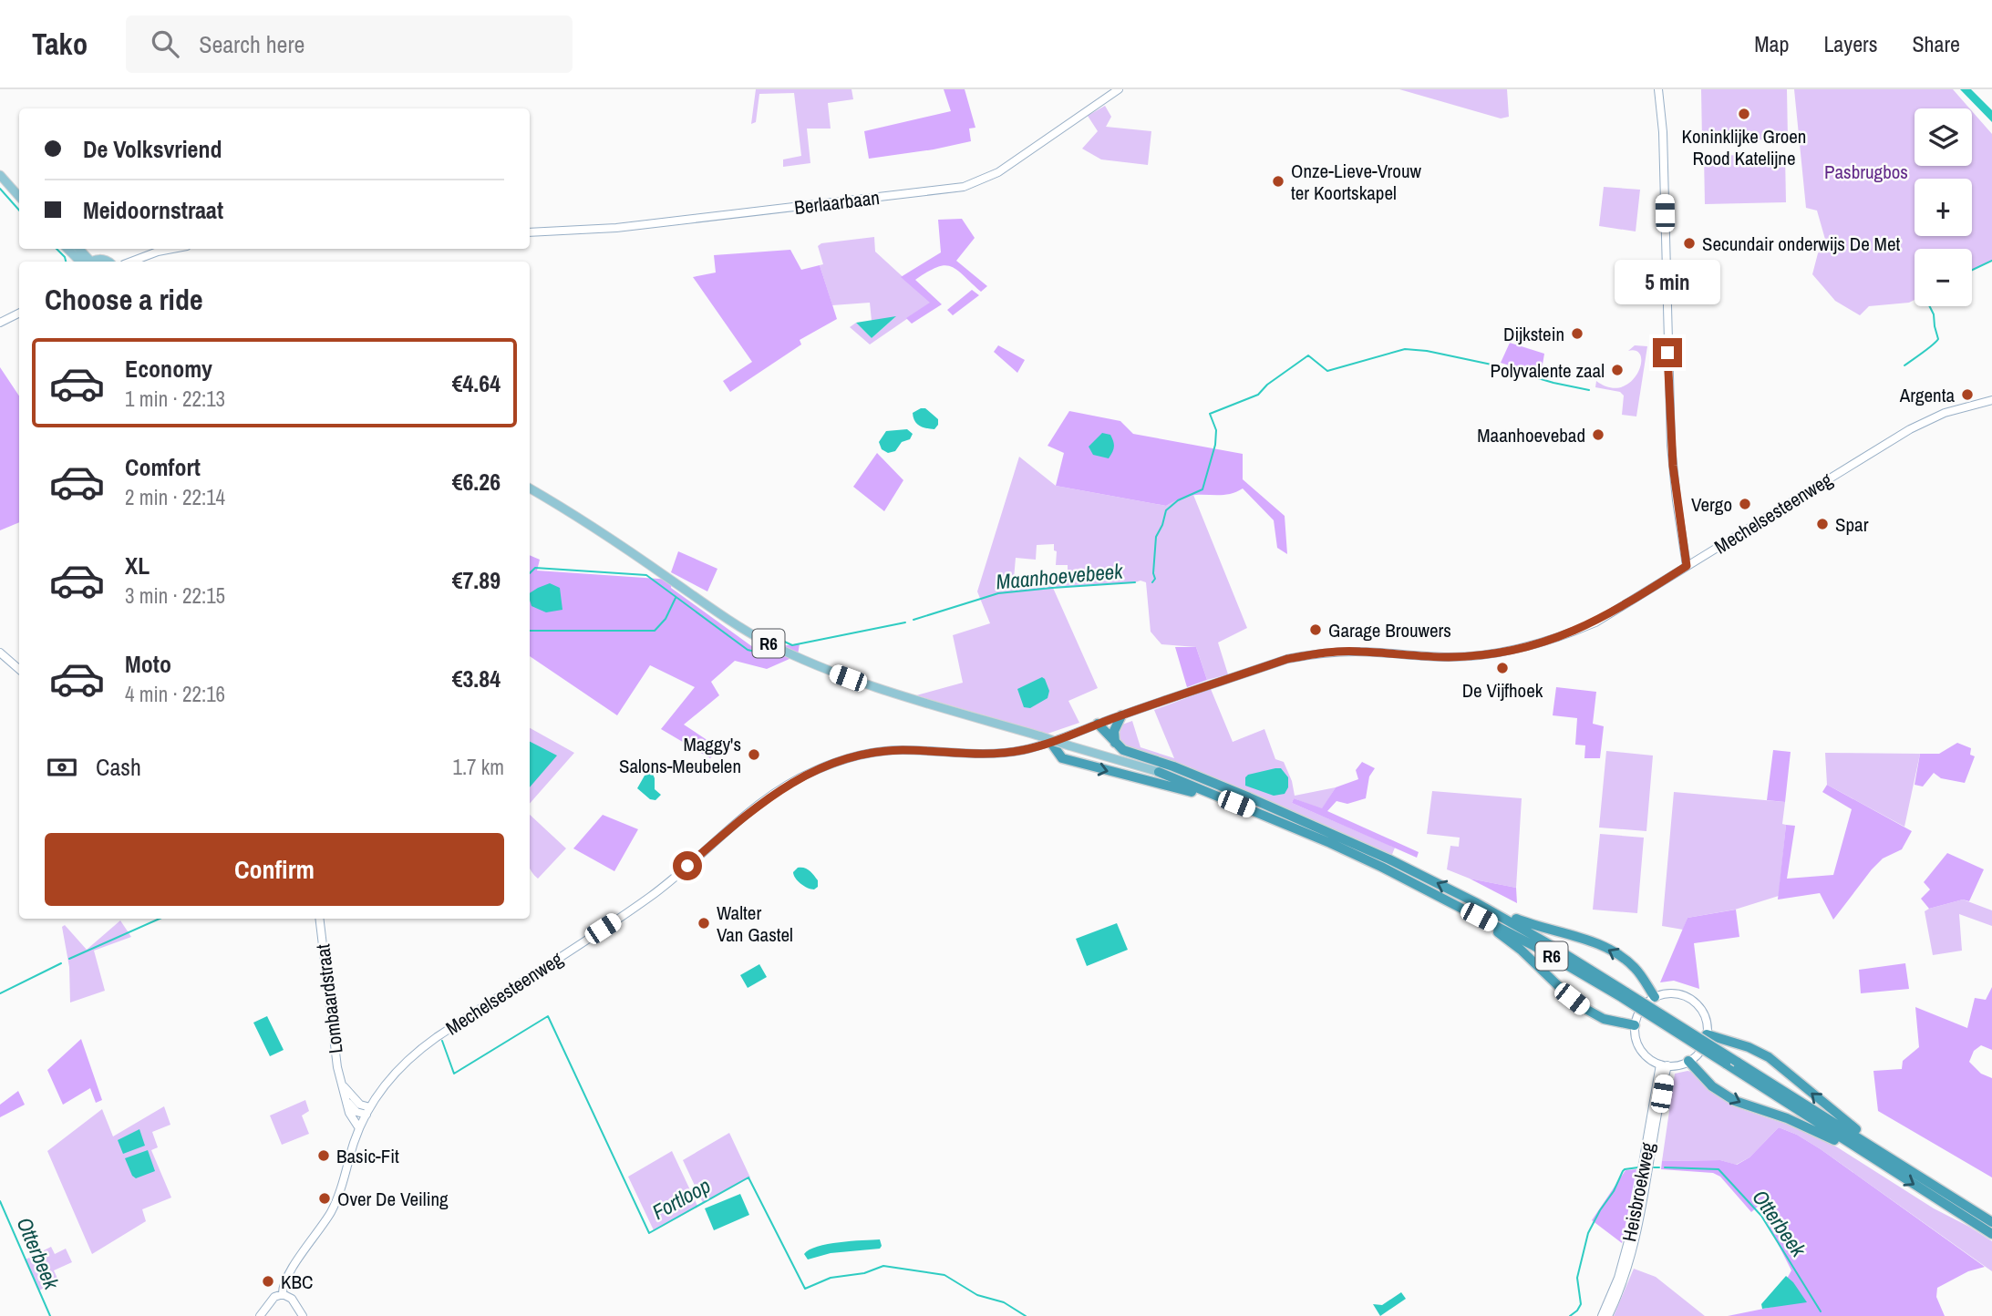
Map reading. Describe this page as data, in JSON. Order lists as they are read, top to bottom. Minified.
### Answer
{"streets":{"highway":["R6"],"street":["Berlaarbaan","Mechelsesteenweg","Lombaardstraat","Heisbroekweg"]},"crossings":[["Mechelsesteenweg","Lombaardstraat"]],"water":["Maanhoevebeek","Fortloop","Otterbeek"],"parks":["Pasbrugbos"],"places":["Koninklijke Groen Rood Katelijne","Onze-Lieve-Vrouw ter Koortskapel","Secundair onderwijs De Met","Dijkstein","Polyvalente zaal","Argenta","Maanhoevebad","Vergo","Spar","Garage Brouwers","De Vijfhoek","Maggy's Salons-Meubelen","Walter Van Gastel","Basic-Fit","Over De Veiling","KBC"],"page":{"header":"Tako","search":"Search here","nav":["Map","Layers","Share"],"map_buttons":["+","−"],"banner":["De Volksvriend","Meidoornstraat"],"bubble":"5 min","heading":"Choose a ride","list":[{"name":"Economy","note":"1 min · 22:13","value":"€4.64"},{"name":"Comfort","note":"2 min · 22:14","value":"€6.26"},{"name":"XL","note":"3 min · 22:15","value":"€7.89"},{"name":"Moto","note":"4 min · 22:16","value":"€3.84"}],"pay":["Cash","1.7 km"],"buttons":"Confirm"}}
